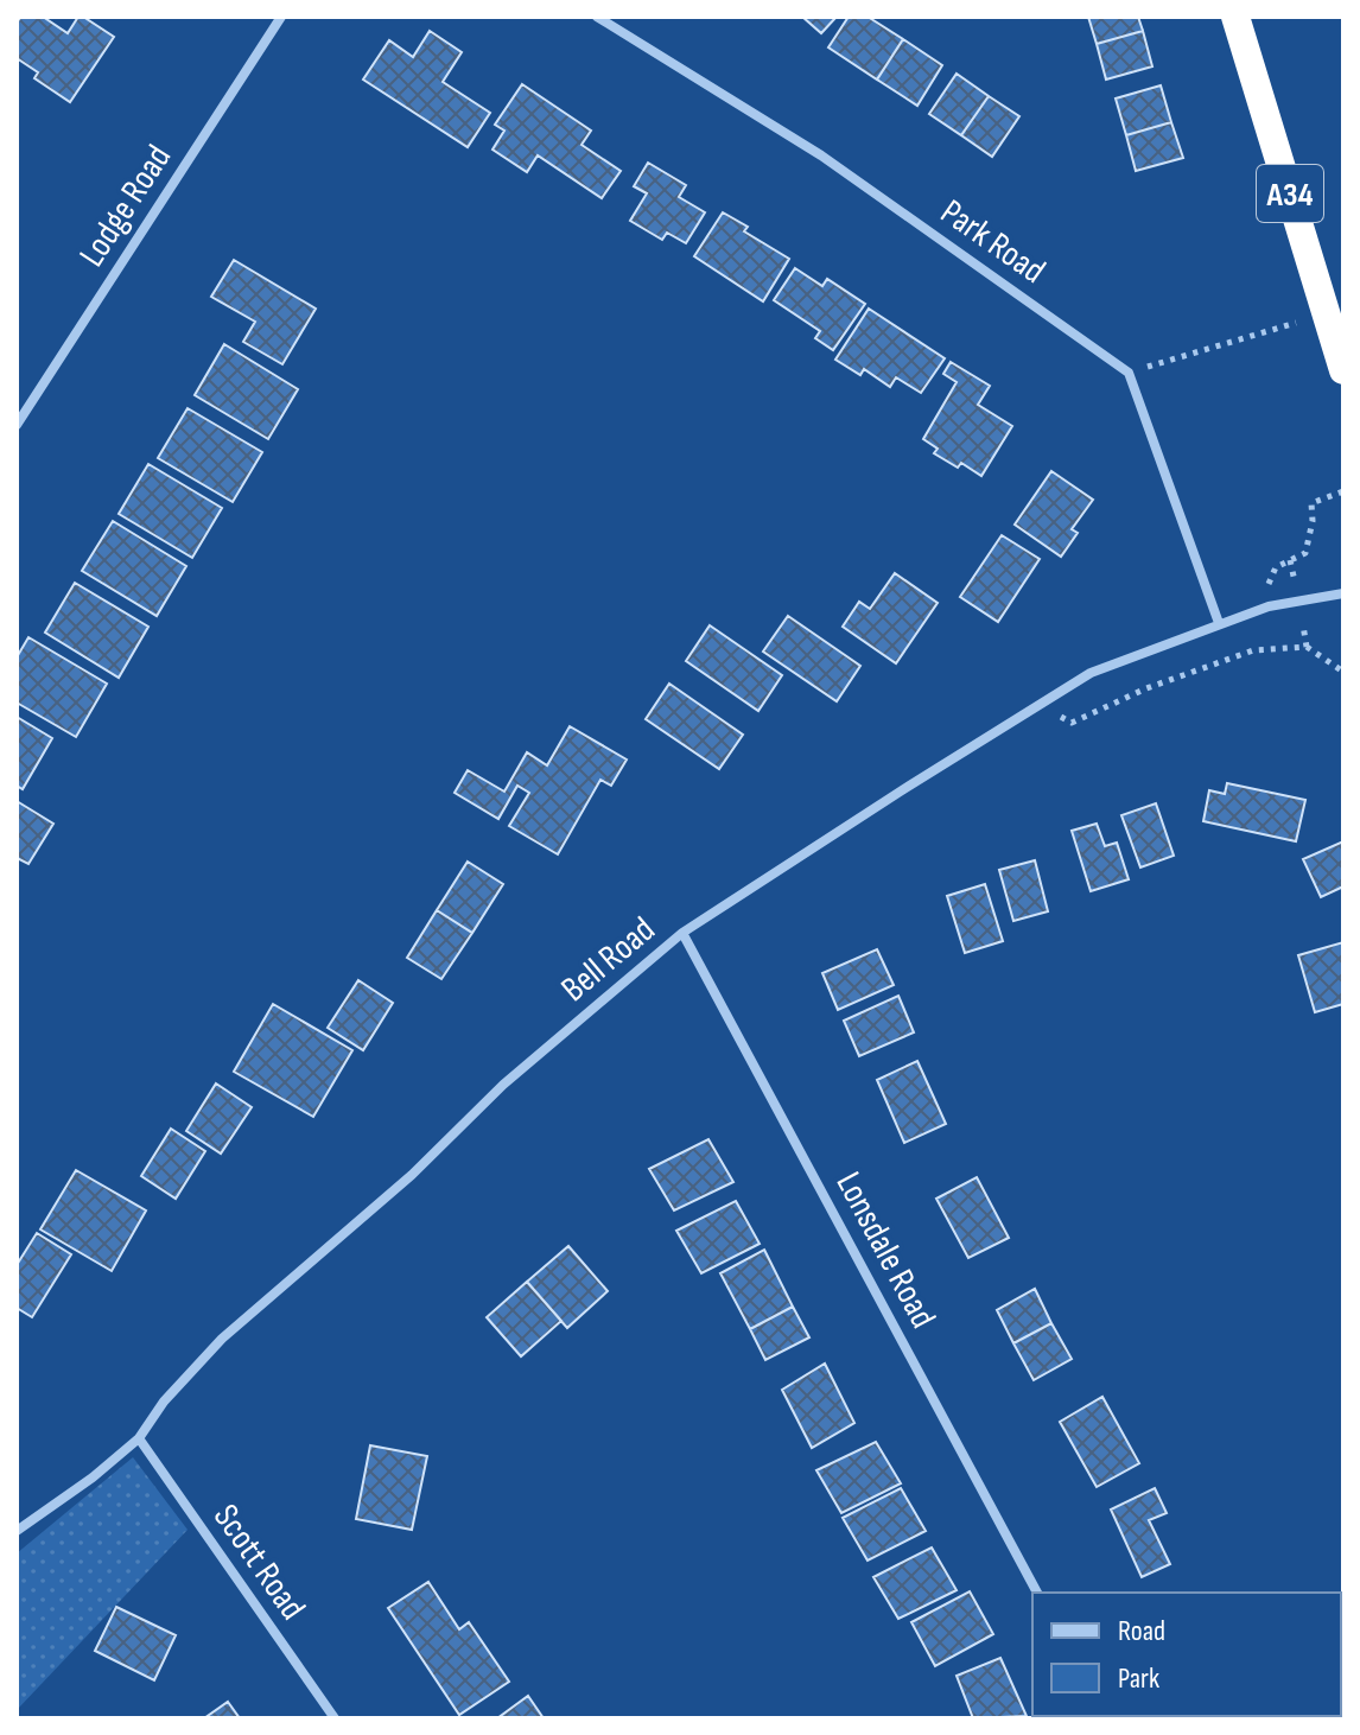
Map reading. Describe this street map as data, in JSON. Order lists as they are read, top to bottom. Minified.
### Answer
{"streets":{"highway":["A34"],"street":["Lodge Road","Park Road","Bell Road","Lonsdale Road","Scott Road"]},"crossings":[["Bell Road","Lonsdale Road"],["Bell Road","Scott Road"]],"legend":["Road","Park"]}
